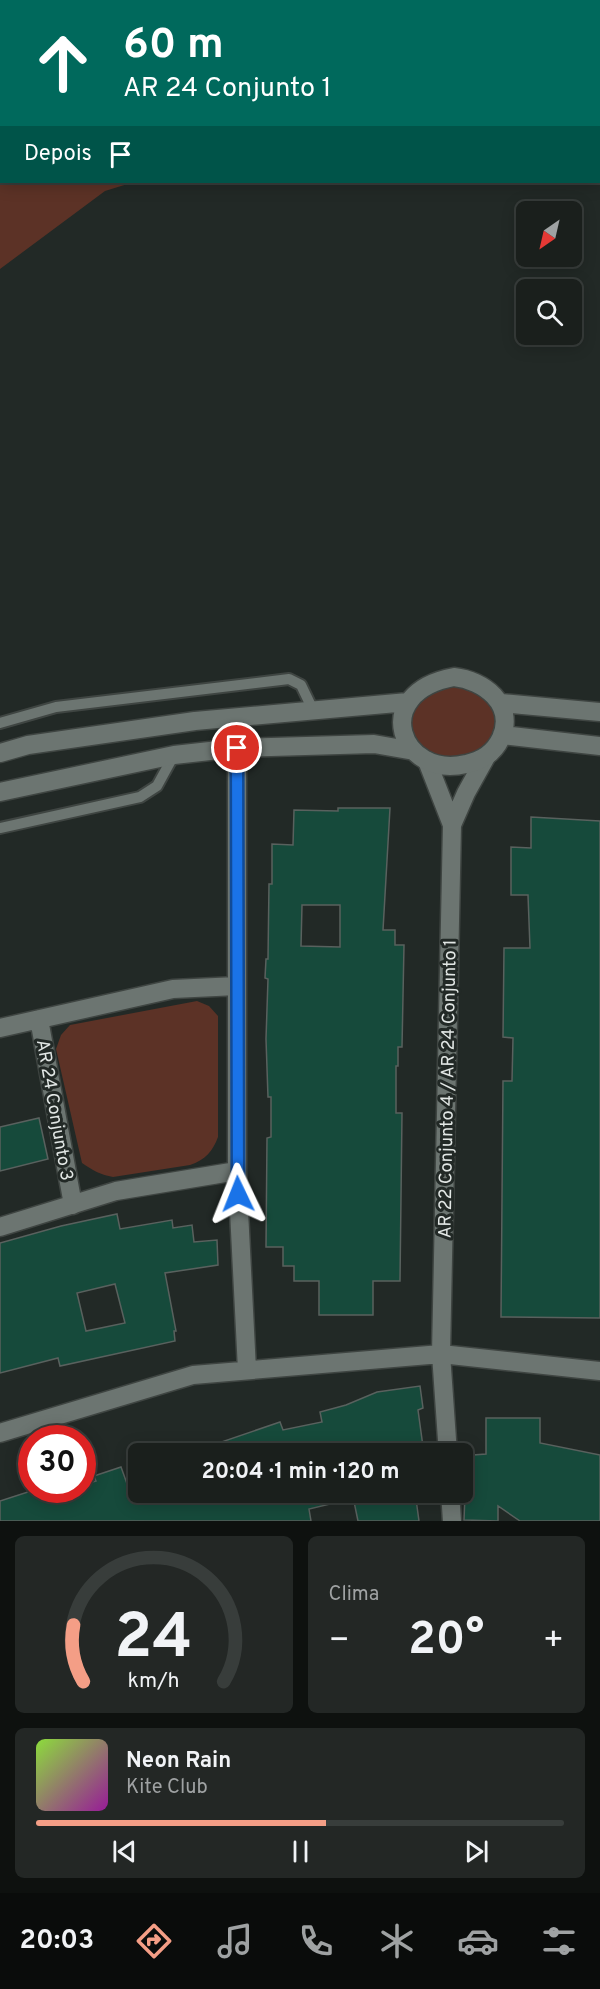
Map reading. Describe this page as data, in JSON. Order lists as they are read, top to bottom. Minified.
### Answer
{"streets":{"street":["AR 22 Conjunto 4 / AR 24 Conjunto 1","AR 24 Conjunto 3"]},"north":"bottom left","page":{"turn":["60 m","AR 24 Conjunto 1"],"then":"Depois","limit":"30","trip":"20:04 · 1 min · 120 m","tile":"Clima","heat":["−","20°","+"],"song":["Neon Rain","Kite Club"],"tabs":"20:03","gauge":["24","km/h"]}}
